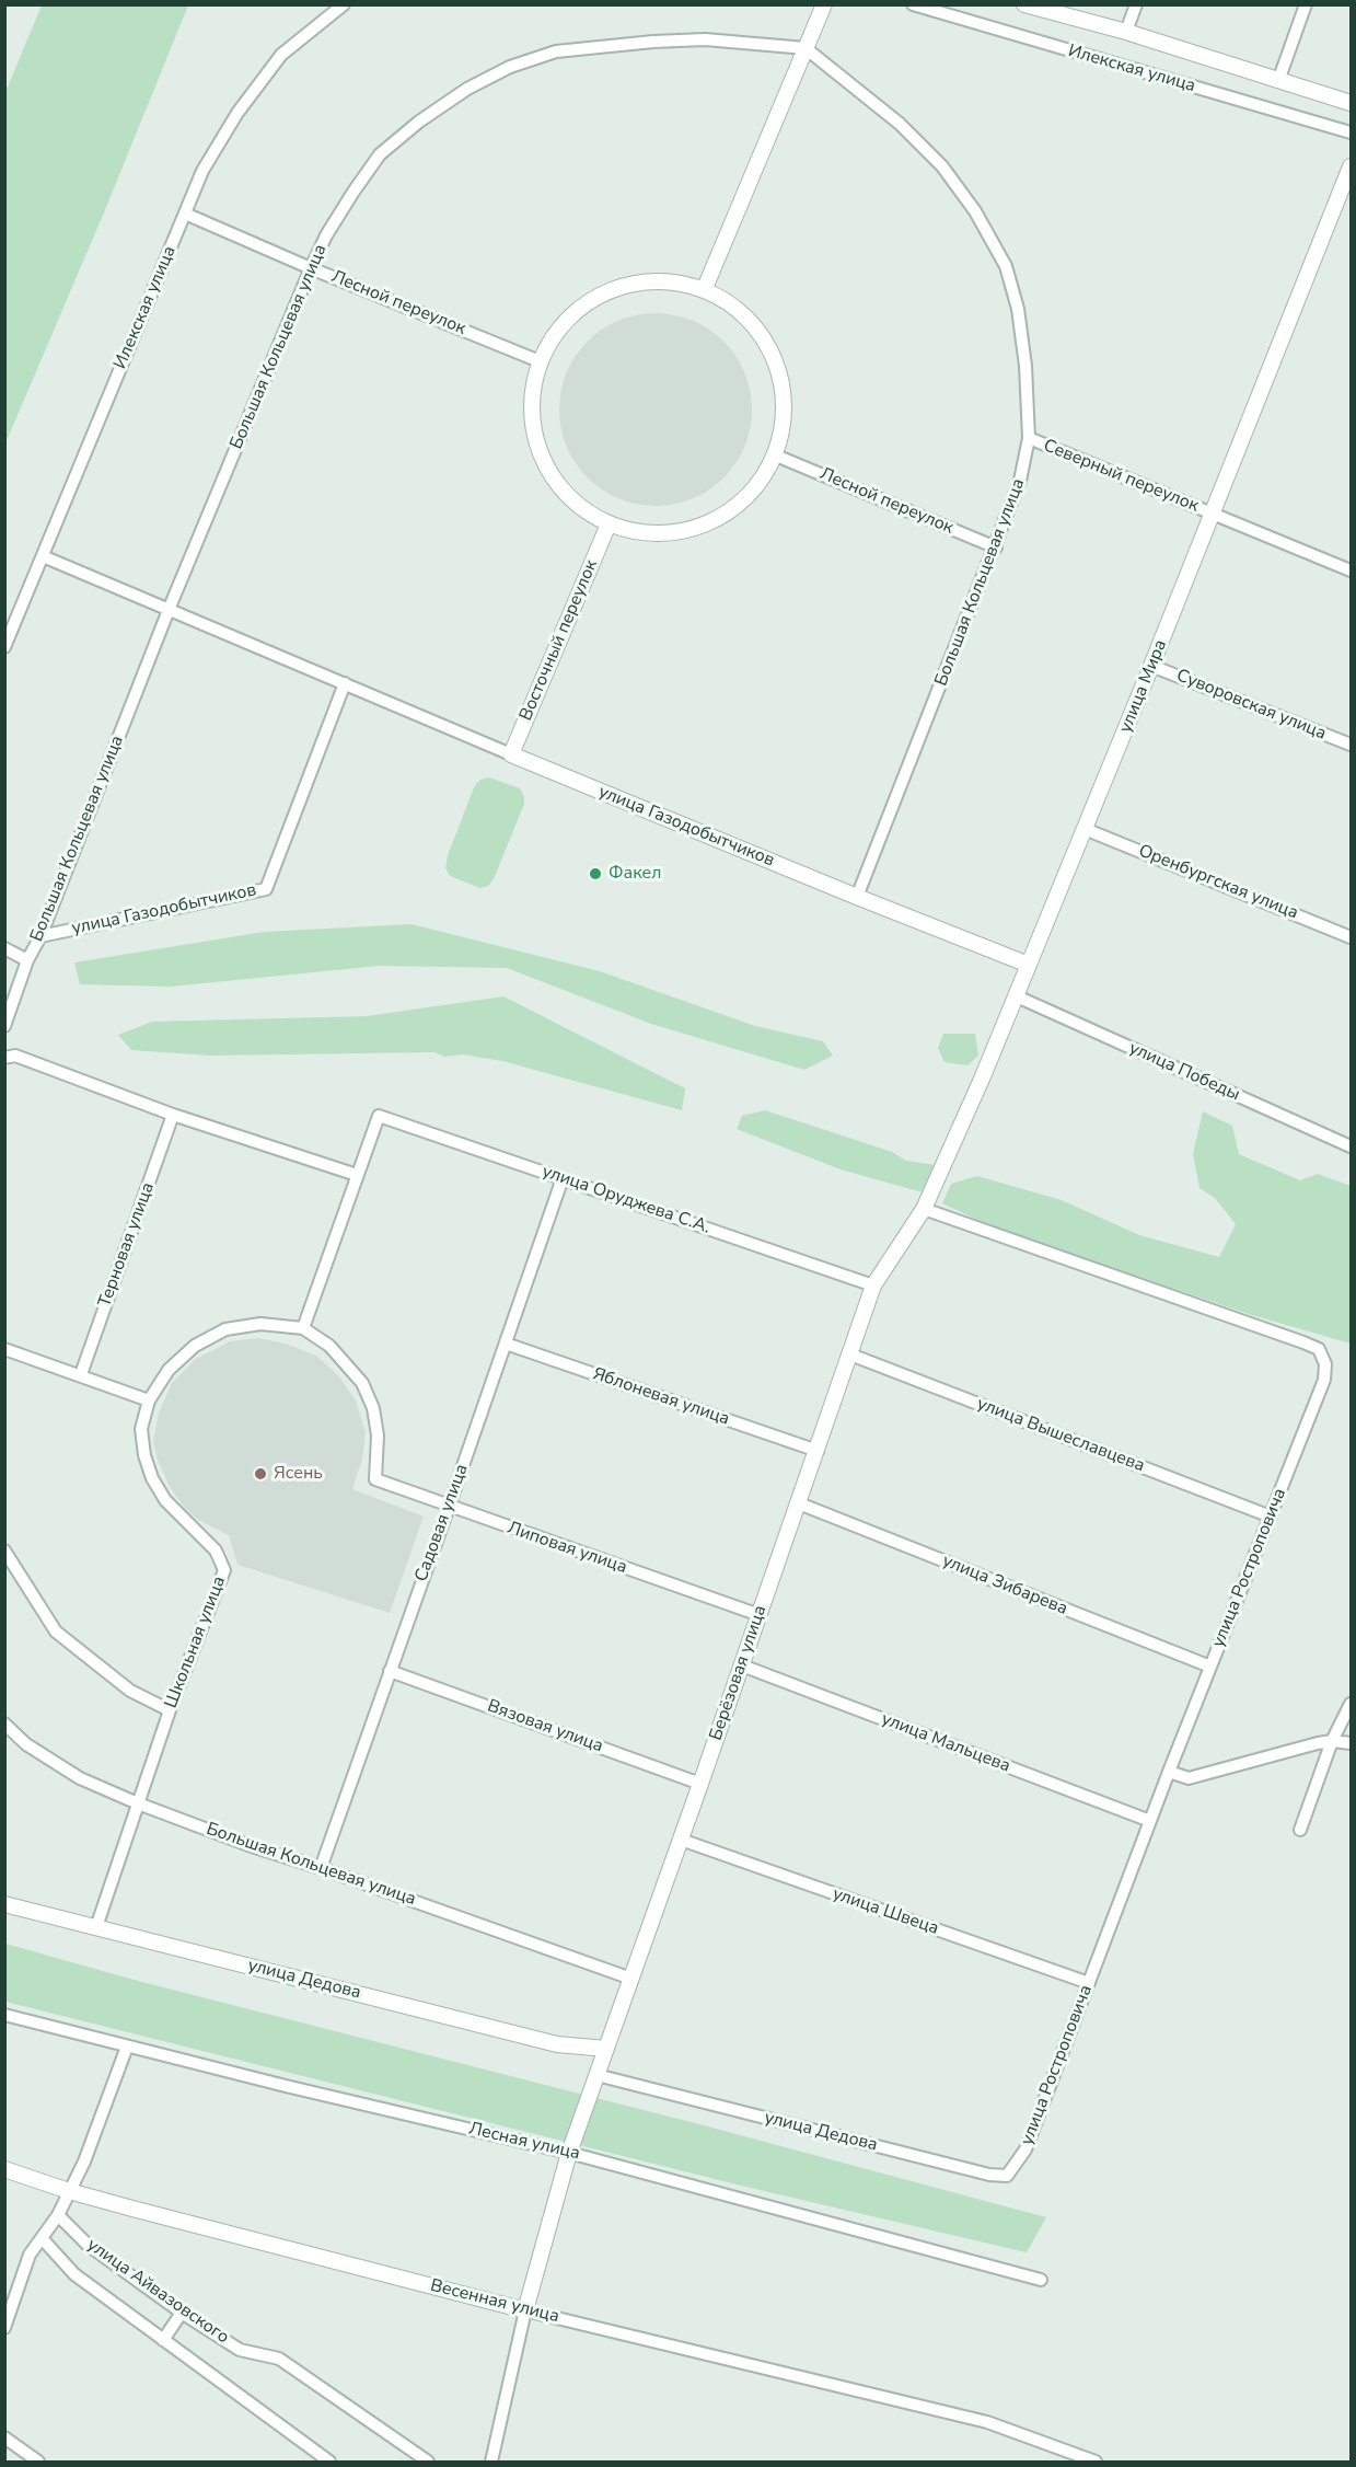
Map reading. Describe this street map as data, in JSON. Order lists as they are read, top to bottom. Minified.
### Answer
{"streets":{"street":["Илекская улица","Лесной переулок","Большая Кольцевая улица","Северный переулок","Восточный переулок","улица Мира","Суворовская улица","улица Газодобытчиков","Оренбургская улица","улица Победы","улица Оруджева С.А.","Терновая улица","Яблоневая улица","улица Вышеславцева","Садовая улица","Липовая улица","улица Ростроповича","улица Зибарева","Школьная улица","Берёзовая улица","Вязовая улица","улица Мальцева","улица Швеца","улица Дедова","Лесная улица","улица Айвазовского","Весенная улица"]},"crossings":[["Илекская улица","Лесной переулок"],["Илекская улица","улица Газодобытчиков"],["Лесной переулок","Большая Кольцевая улица"],["Большая Кольцевая улица","Северный переулок"],["Большая Кольцевая улица","улица Газодобытчиков"],["Большая Кольцевая улица","Садовая улица"],["Большая Кольцевая улица","Школьная улица"],["Большая Кольцевая улица","Берёзовая улица"],["Северный переулок","улица Мира"],["Восточный переулок","улица Газодобытчиков"],["улица Мира","Суворовская улица"],["улица Мира","улица Газодобытчиков"],["улица Мира","Оренбургская улица"],["улица Мира","улица Победы"],["улица Мира","улица Ростроповича"],["улица Мира","Берёзовая улица"],["улица Оруджева С.А.","Садовая улица"],["улица Оруджева С.А.","Берёзовая улица"],["Яблоневая улица","Садовая улица"],["Яблоневая улица","Берёзовая улица"],["улица Вышеславцева","улица Ростроповича"],["улица Вышеславцева","Берёзовая улица"],["Садовая улица","Липовая улица"],["Садовая улица","Вязовая улица"],["Липовая улица","Школьная улица"],["Липовая улица","Берёзовая улица"],["улица Ростроповича","улица Зибарева"],["улица Ростроповича","Берёзовая улица"],["улица Ростроповича","улица Мальцева"],["улица Ростроповича","улица Швеца"],["улица Ростроповича","улица Дедова"],["улица Зибарева","Берёзовая улица"],["Школьная улица","улица Дедова"],["Берёзовая улица","Вязовая улица"],["Берёзовая улица","улица Мальцева"],["Берёзовая улица","улица Швеца"],["Берёзовая улица","улица Дедова"],["Берёзовая улица","Лесная улица"],["Берёзовая улица","Весенная улица"]],"places":["Факел","Ясень"]}
